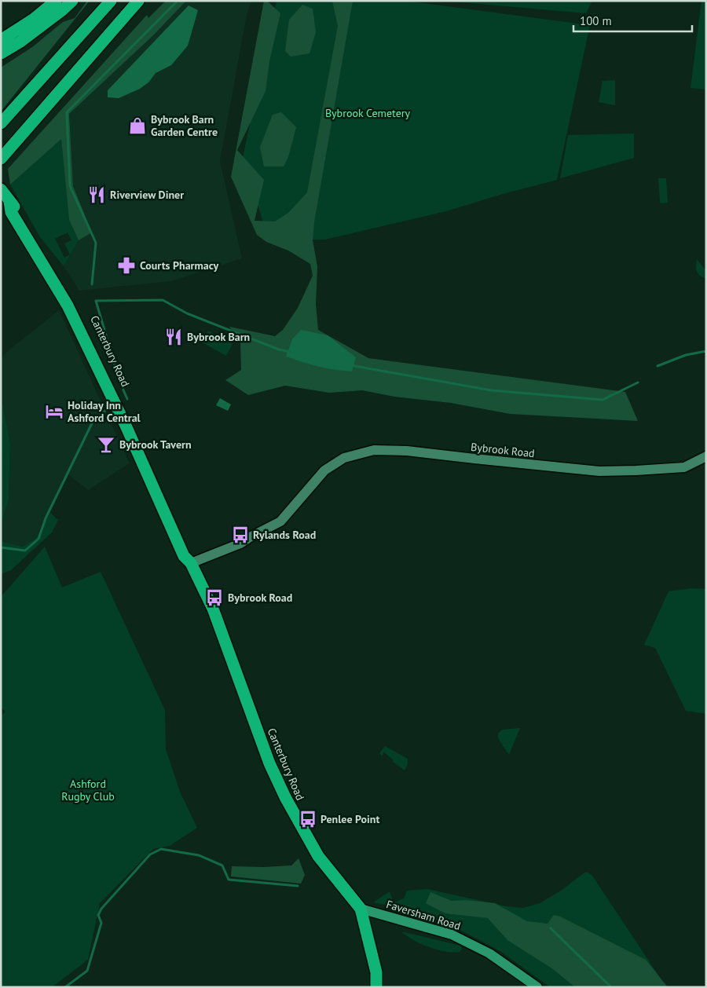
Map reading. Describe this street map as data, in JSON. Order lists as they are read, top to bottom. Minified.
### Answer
{"streets":{"highway":["Canterbury Road"],"main road":["Faversham Road"],"street":["Bybrook Road"]},"crossings":[["Canterbury Road","Bybrook Road"],["Canterbury Road","Faversham Road"]],"parks":["Bybrook Cemetery","Ashford Rugby Club"],"places":{"shop":["Bybrook Barn Garden Centre"],"restaurant":["Riverview Diner","Bybrook Barn"],"pharmacy":["Courts Pharmacy"],"hotel":["Holiday Inn Ashford Central"],"bar":["Bybrook Tavern"],"bus stop":["Rylands Road","Bybrook Road","Penlee Point"]},"scale_bar":"100 m"}
